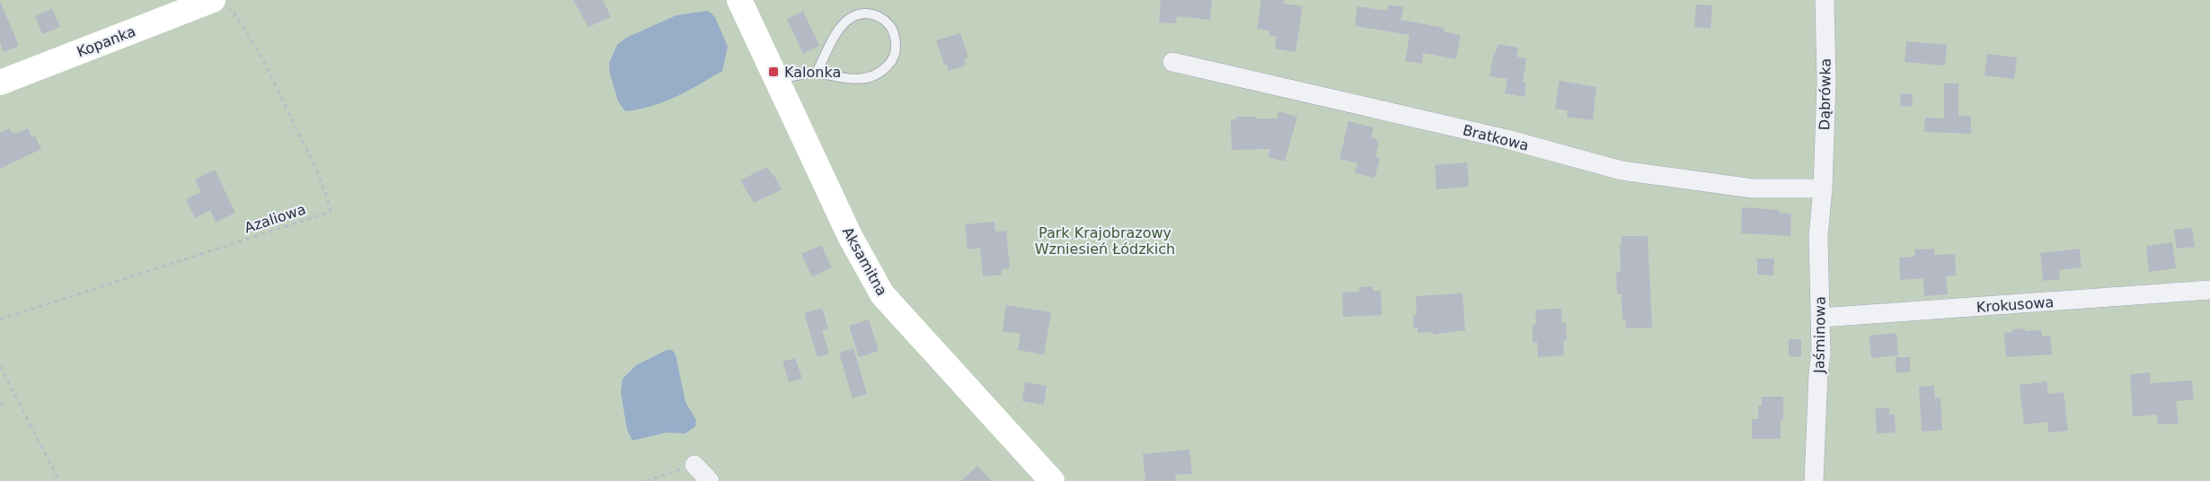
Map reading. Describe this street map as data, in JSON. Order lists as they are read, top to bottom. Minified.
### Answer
{"streets":{"street":["Kopanka","Dąbrówka","Bratkowa","Aksamitna","Krokusowa","Jaśminowa"],"path":["Azaliowa"]},"crossings":[["Kopanka","Azaliowa"],["Dąbrówka","Bratkowa"],["Dąbrówka","Jaśminowa"],["Bratkowa","Jaśminowa"],["Krokusowa","Jaśminowa"]],"parks":["Park Krajobrazowy Wzniesień Łódzkich"],"places":{"transit":["Kalonka"]}}
